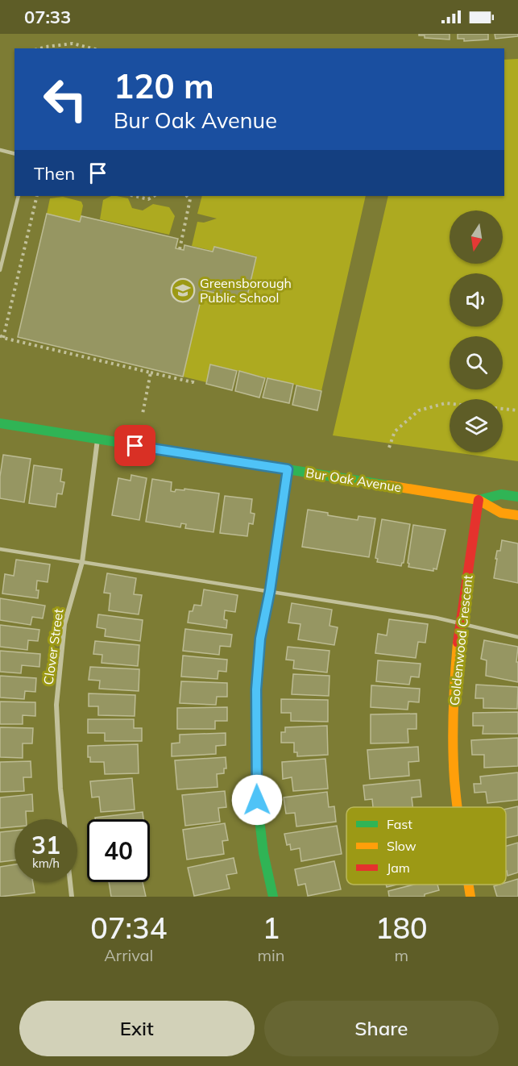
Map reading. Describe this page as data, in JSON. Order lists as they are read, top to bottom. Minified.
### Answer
{"streets":{"street":["Bur Oak Avenue","Goldenwood Crescent","Clover Street"]},"crossings":[["Bur Oak Avenue","Goldenwood Crescent"],["Bur Oak Avenue","Clover Street"]],"places":{"school or university":["Greensborough Public School"]},"legend":["Fast","Slow","Jam"],"north":"bottom","page":{"status":"07:33","turn":["120 m","Bur Oak Avenue"],"then":"Then","speed":"31 km/h","limit":"40","eta":["07:34","Arrival","1","min","180","m"],"buttons":["Exit","Share"]}}
